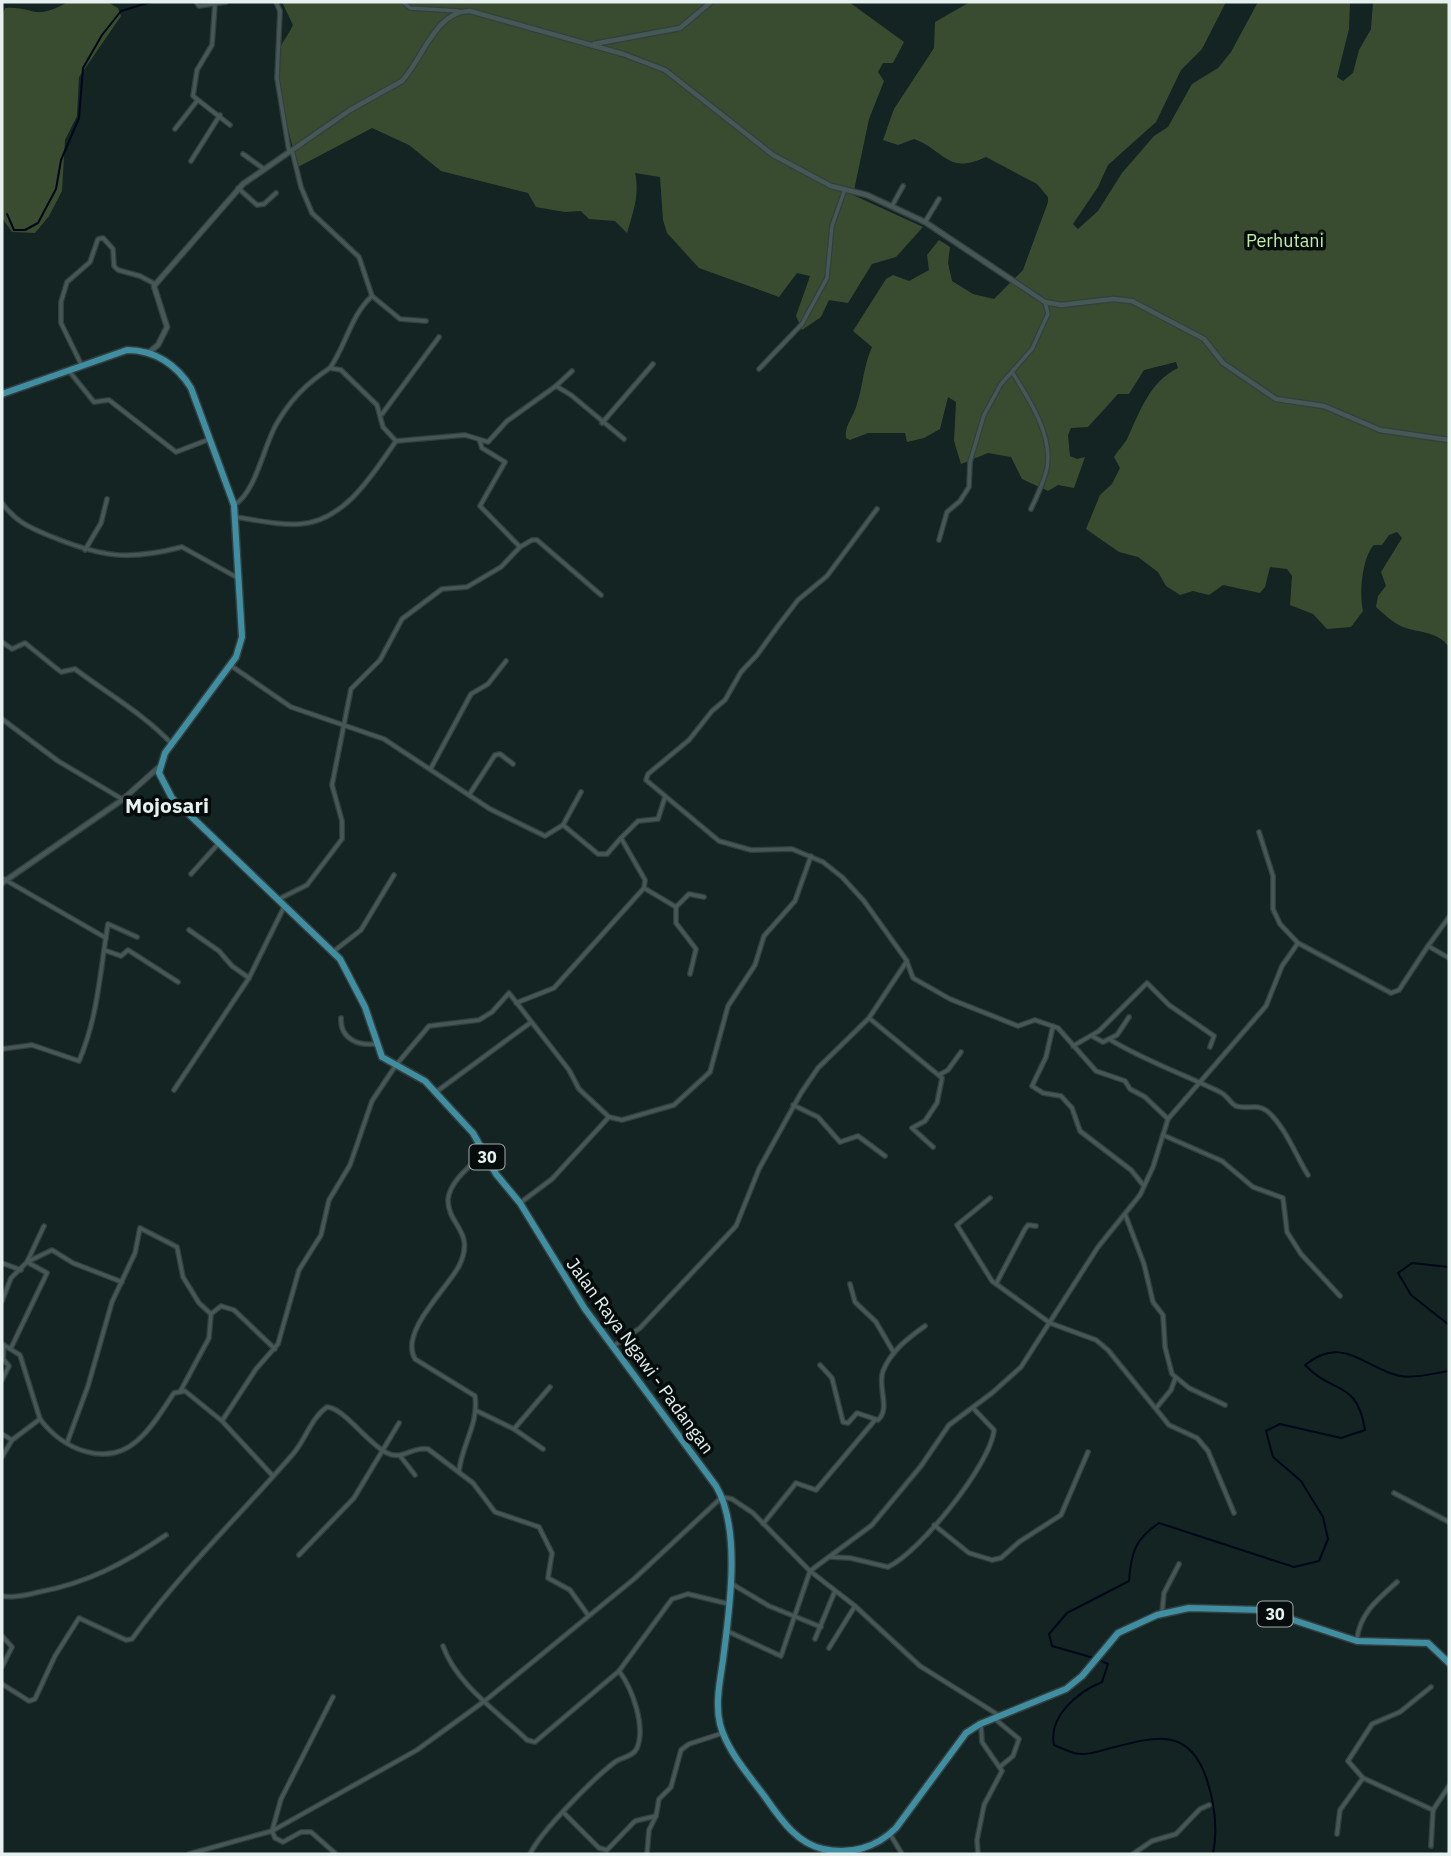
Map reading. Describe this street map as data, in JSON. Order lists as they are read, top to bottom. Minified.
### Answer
{"streets":{"highway":["30","Jalan Raya Ngawi - Padangan"]},"crossings":[["30","Jalan Raya Ngawi - Padangan"]],"districts":["Mojosari"],"parks":["Perhutani"]}
